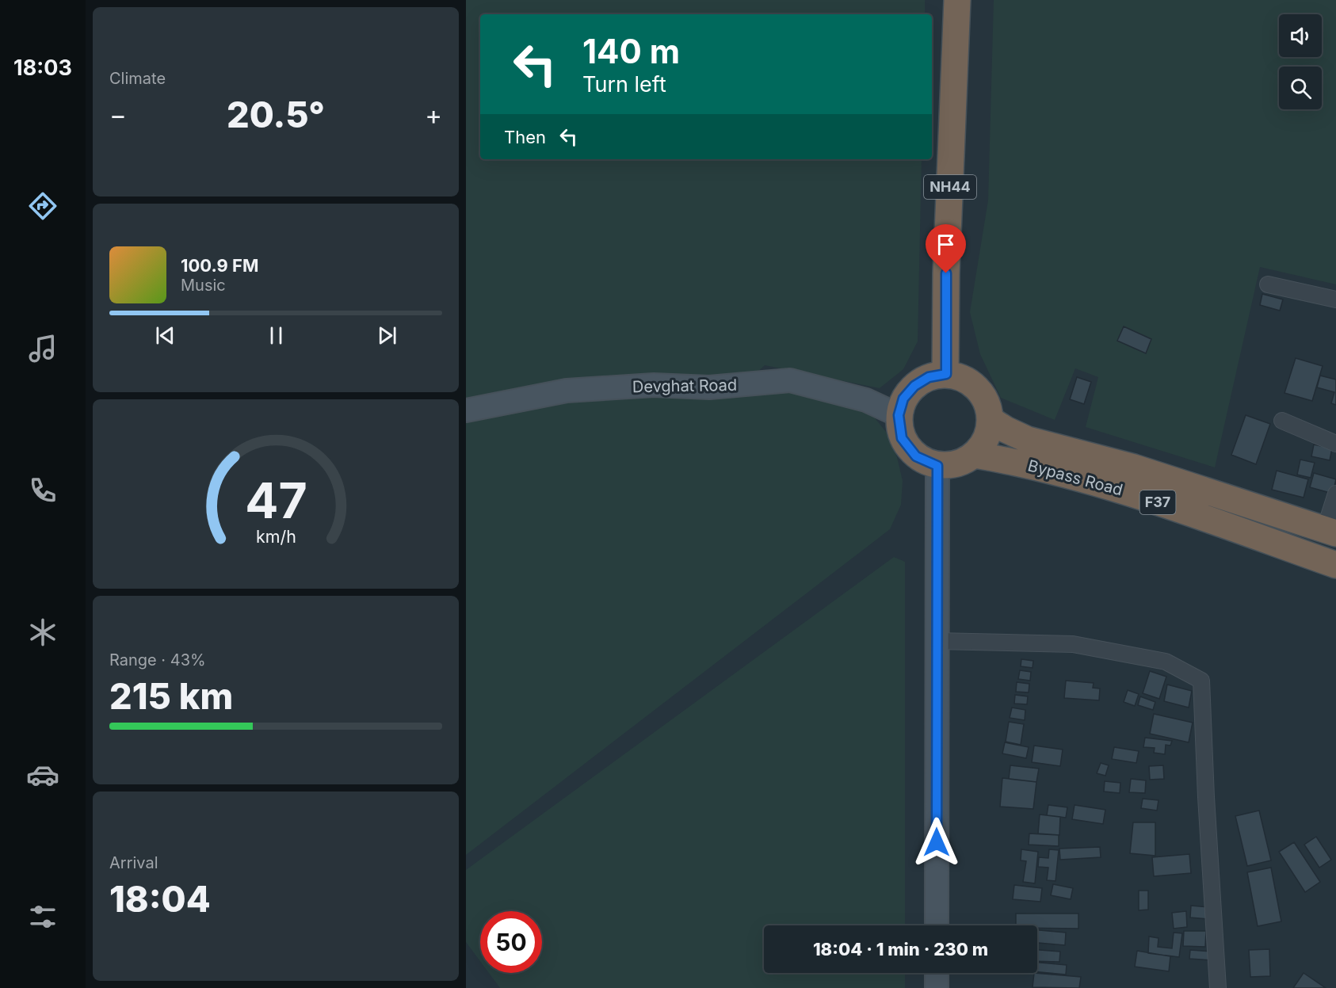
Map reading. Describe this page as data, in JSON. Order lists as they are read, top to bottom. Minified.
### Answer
{"streets":{"highway":["NH44","Bypass Road","F37"],"main road":["Devghat Road"]},"crossings":[["NH44","Devghat Road"],["NH44","Bypass Road"],["Devghat Road","Bypass Road"]],"page":{"tabs":"18:03","tile":["Climate",["Range · 43%","215 km"],["Arrival","18:04"]],"turn":["140 m","Turn left"],"heat":["−","20.5°","+"],"then":"Then","song":["100.9 FM","Music"],"limit":"50","trip":"18:04 · 1 min · 230 m","gauge":["47","km/h"]}}
